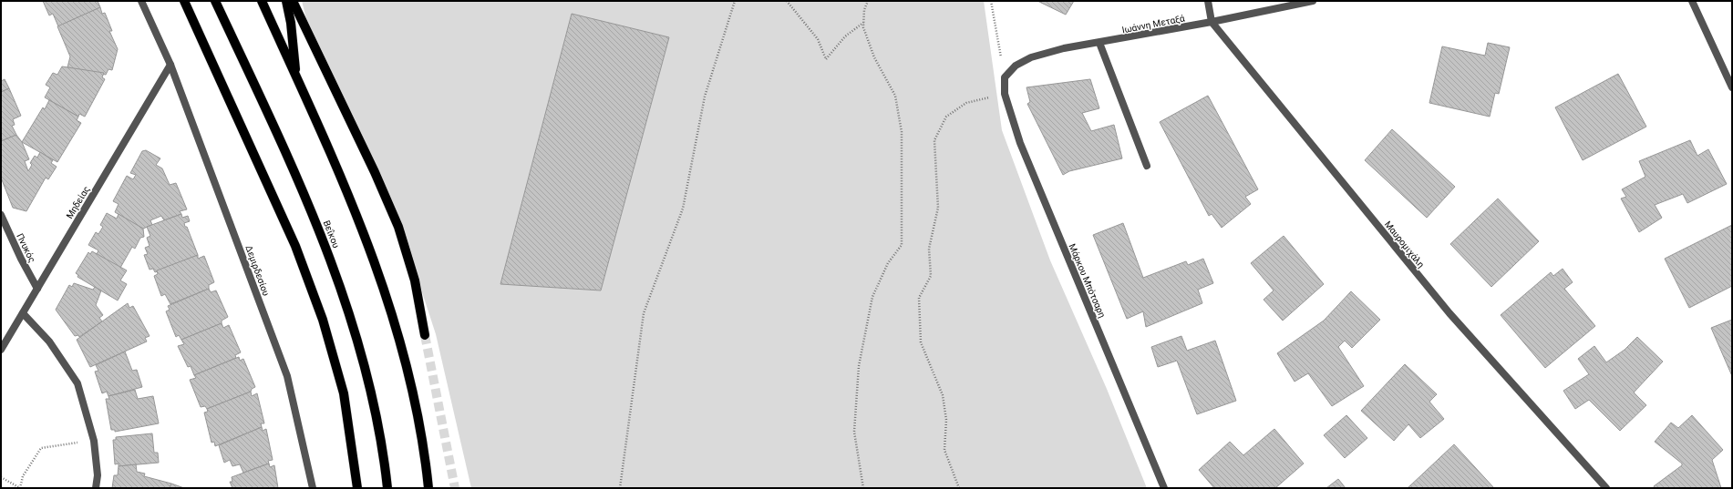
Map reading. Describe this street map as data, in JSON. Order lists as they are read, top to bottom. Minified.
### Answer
{"streets":{"main road":["Βεΐκου"],"street":["Ιωάννη Μεταξά","Μηδείας","Μαυρομιχάλη","Πνυκός","Δεμιρδεσίου","Μάρκου Μπότσαρη"]},"crossings":[["Ιωάννη Μεταξά","Μαυρομιχάλη"],["Ιωάννη Μεταξά","Μάρκου Μπότσαρη"],["Μηδείας","Πνυκός"],["Μηδείας","Δεμιρδεσίου"]]}
